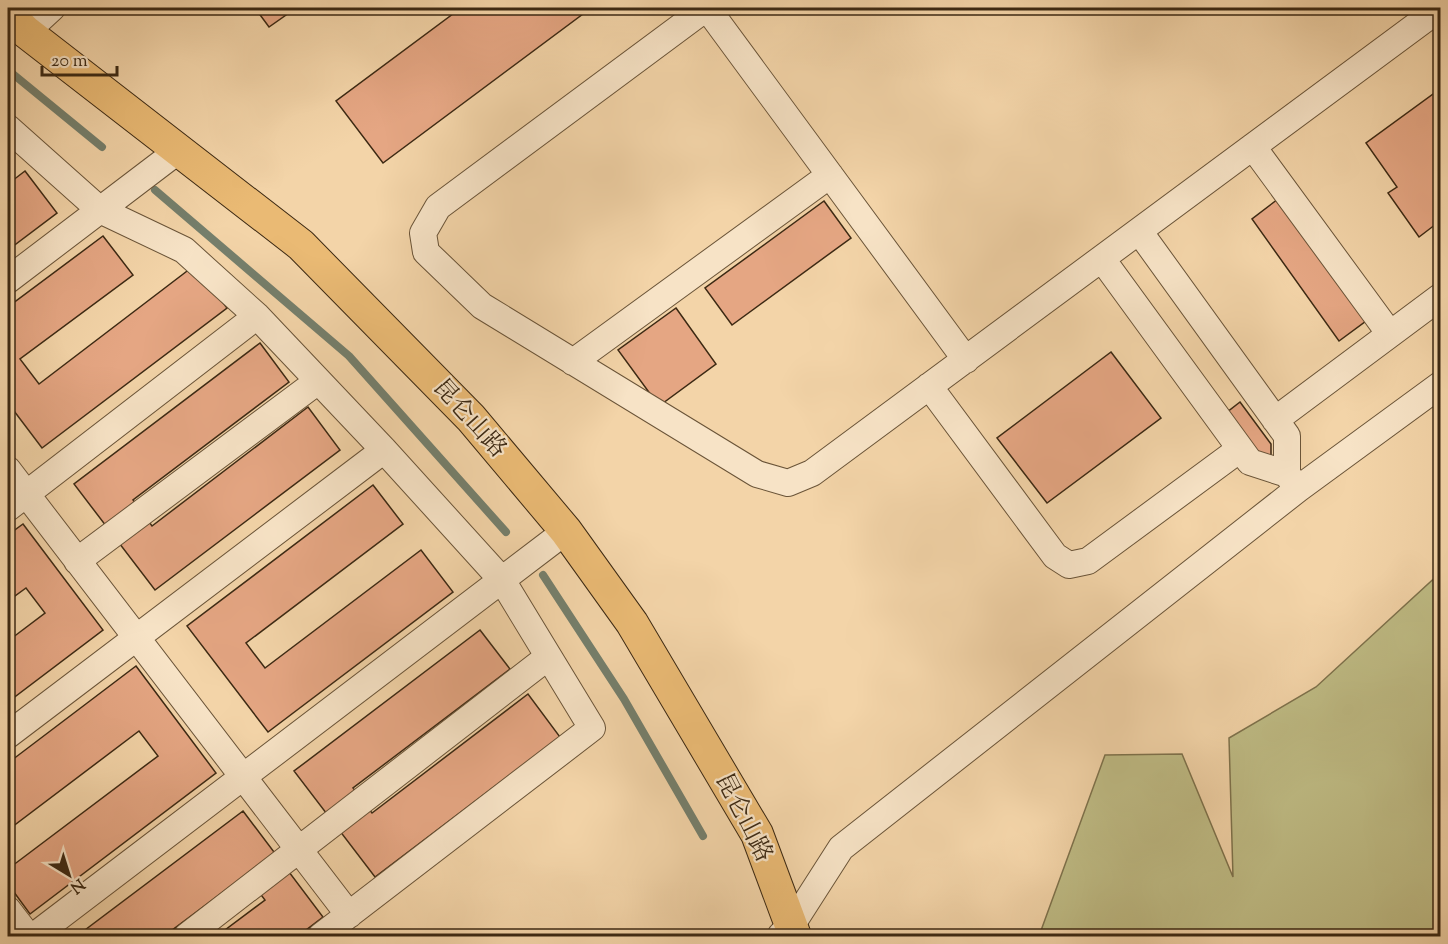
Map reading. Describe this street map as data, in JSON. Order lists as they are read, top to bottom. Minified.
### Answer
{"streets":{"main road":["昆仑山路"]},"scale_bar":"20 m","north":"bottom right"}
